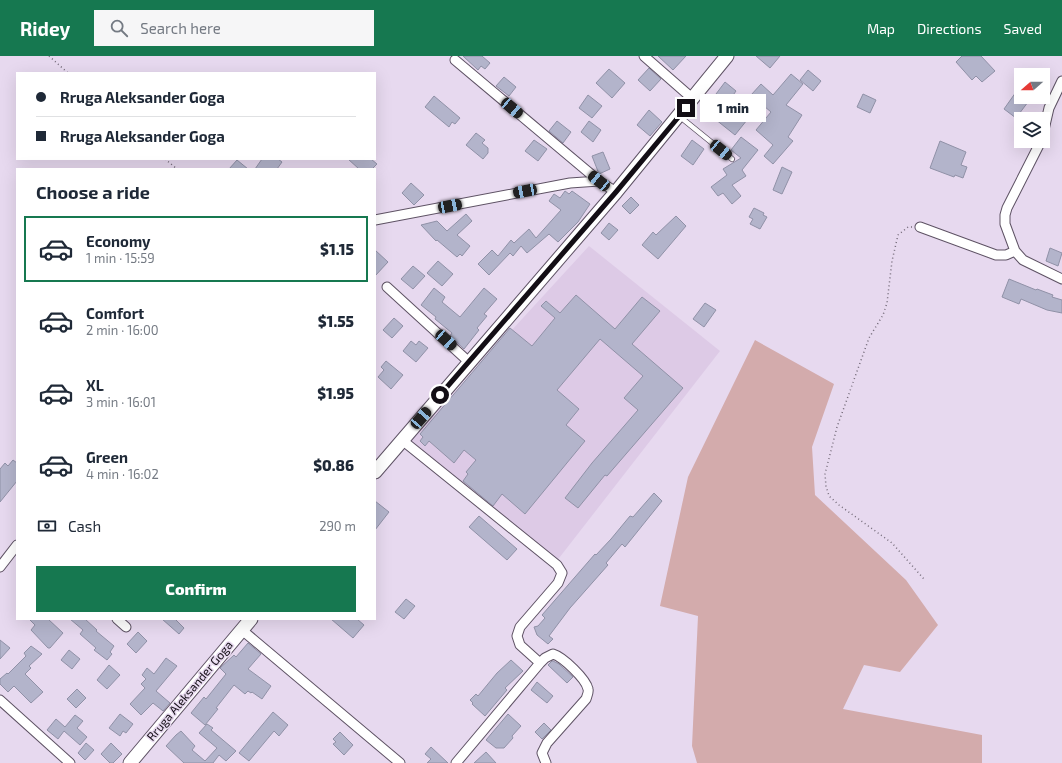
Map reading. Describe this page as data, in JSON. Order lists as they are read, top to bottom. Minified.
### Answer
{"streets":{"main road":["Rruga Aleksander Goga"]},"north":"left","page":{"header":"Ridey","search":"Search here","nav":["Map","Directions","Saved"],"banner":["Rruga Aleksander Goga","Rruga Aleksander Goga"],"bubble":"1 min","heading":"Choose a ride","list":[{"name":"Economy","note":"1 min · 15:59","value":"$1.15"},{"name":"Comfort","note":"2 min · 16:00","value":"$1.55"},{"name":"XL","note":"3 min · 16:01","value":"$1.95"},{"name":"Green","note":"4 min · 16:02","value":"$0.86"}],"pay":["Cash","290 m"],"buttons":"Confirm"}}
